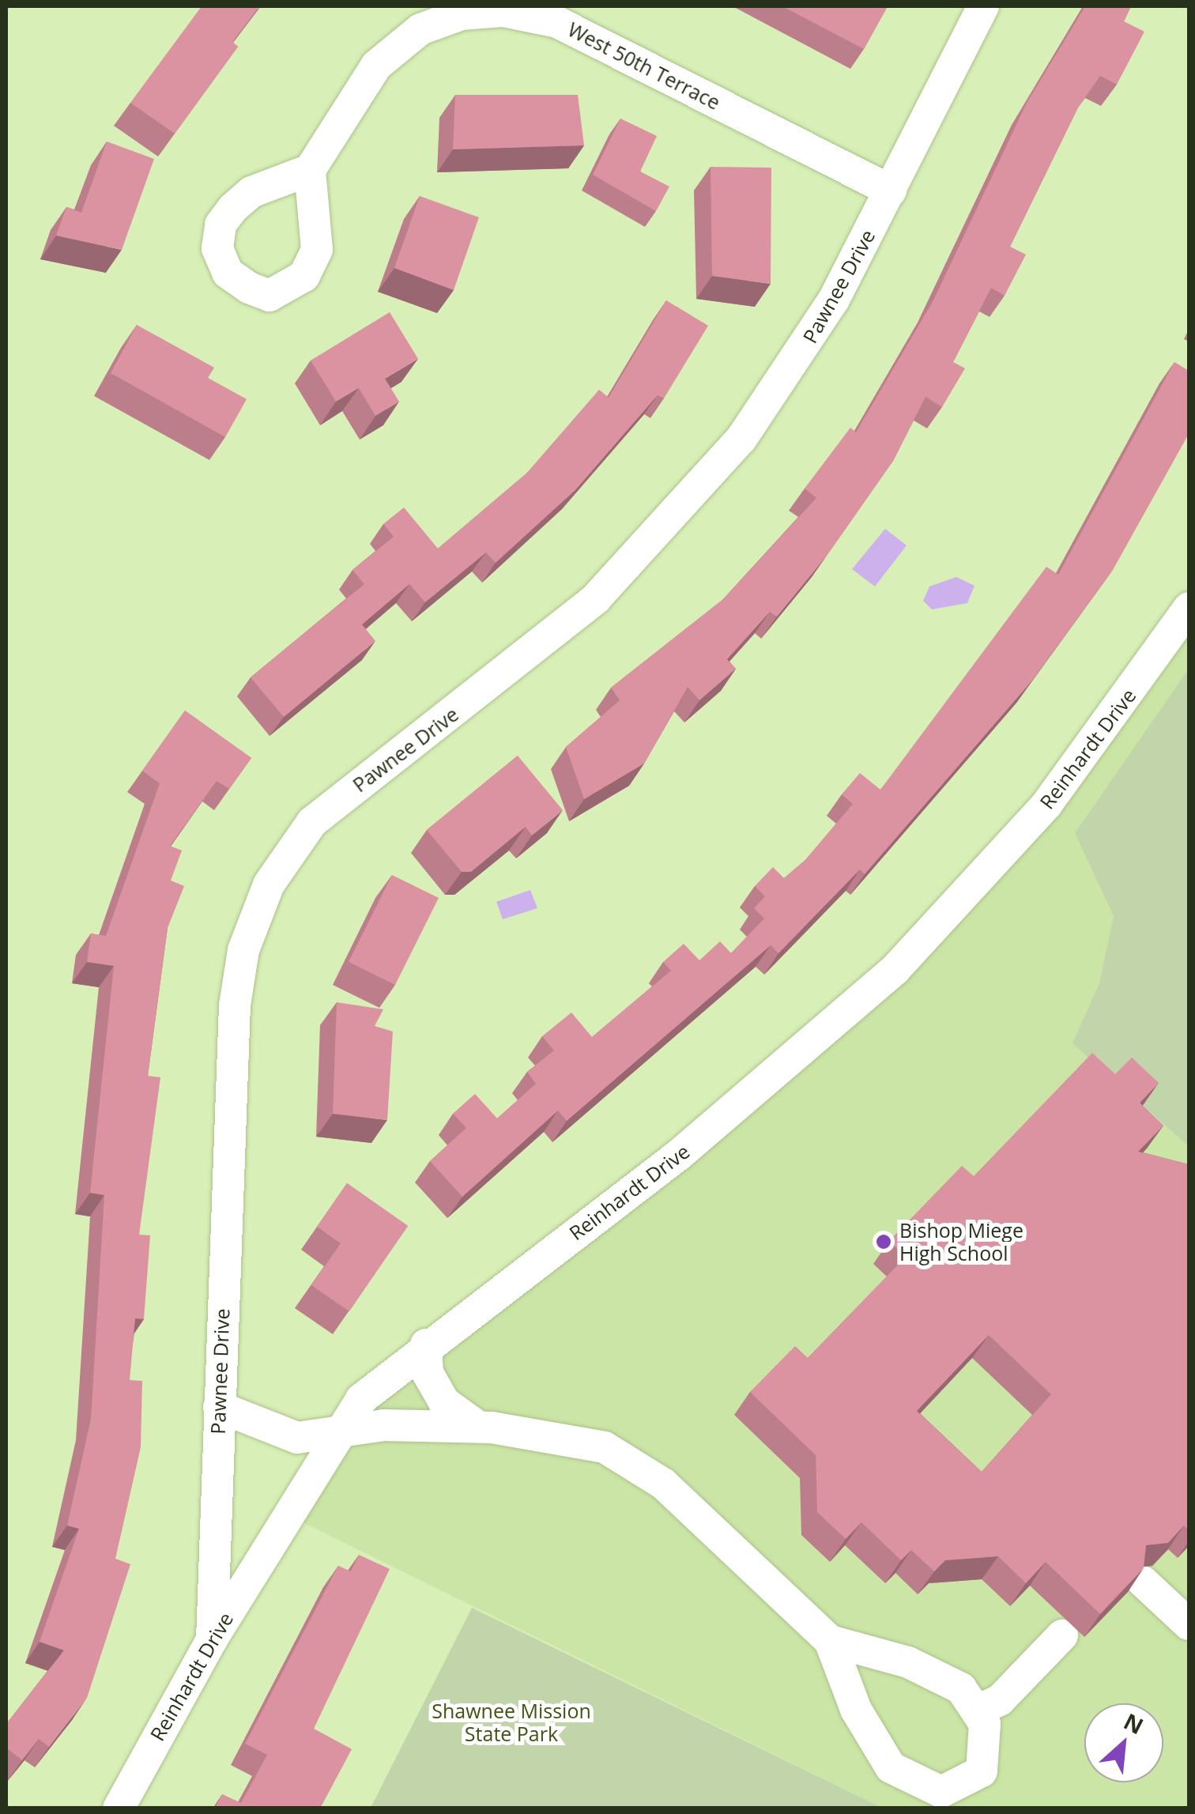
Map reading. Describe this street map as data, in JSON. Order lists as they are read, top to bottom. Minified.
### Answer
{"streets":{"street":["West 50th Terrace","Pawnee Drive","Reinhardt Drive"]},"crossings":[["West 50th Terrace","Pawnee Drive"],["Pawnee Drive","Reinhardt Drive"]],"parks":["Shawnee Mission State Park"],"places":["Bishop Miege High School"],"north":"top right"}
